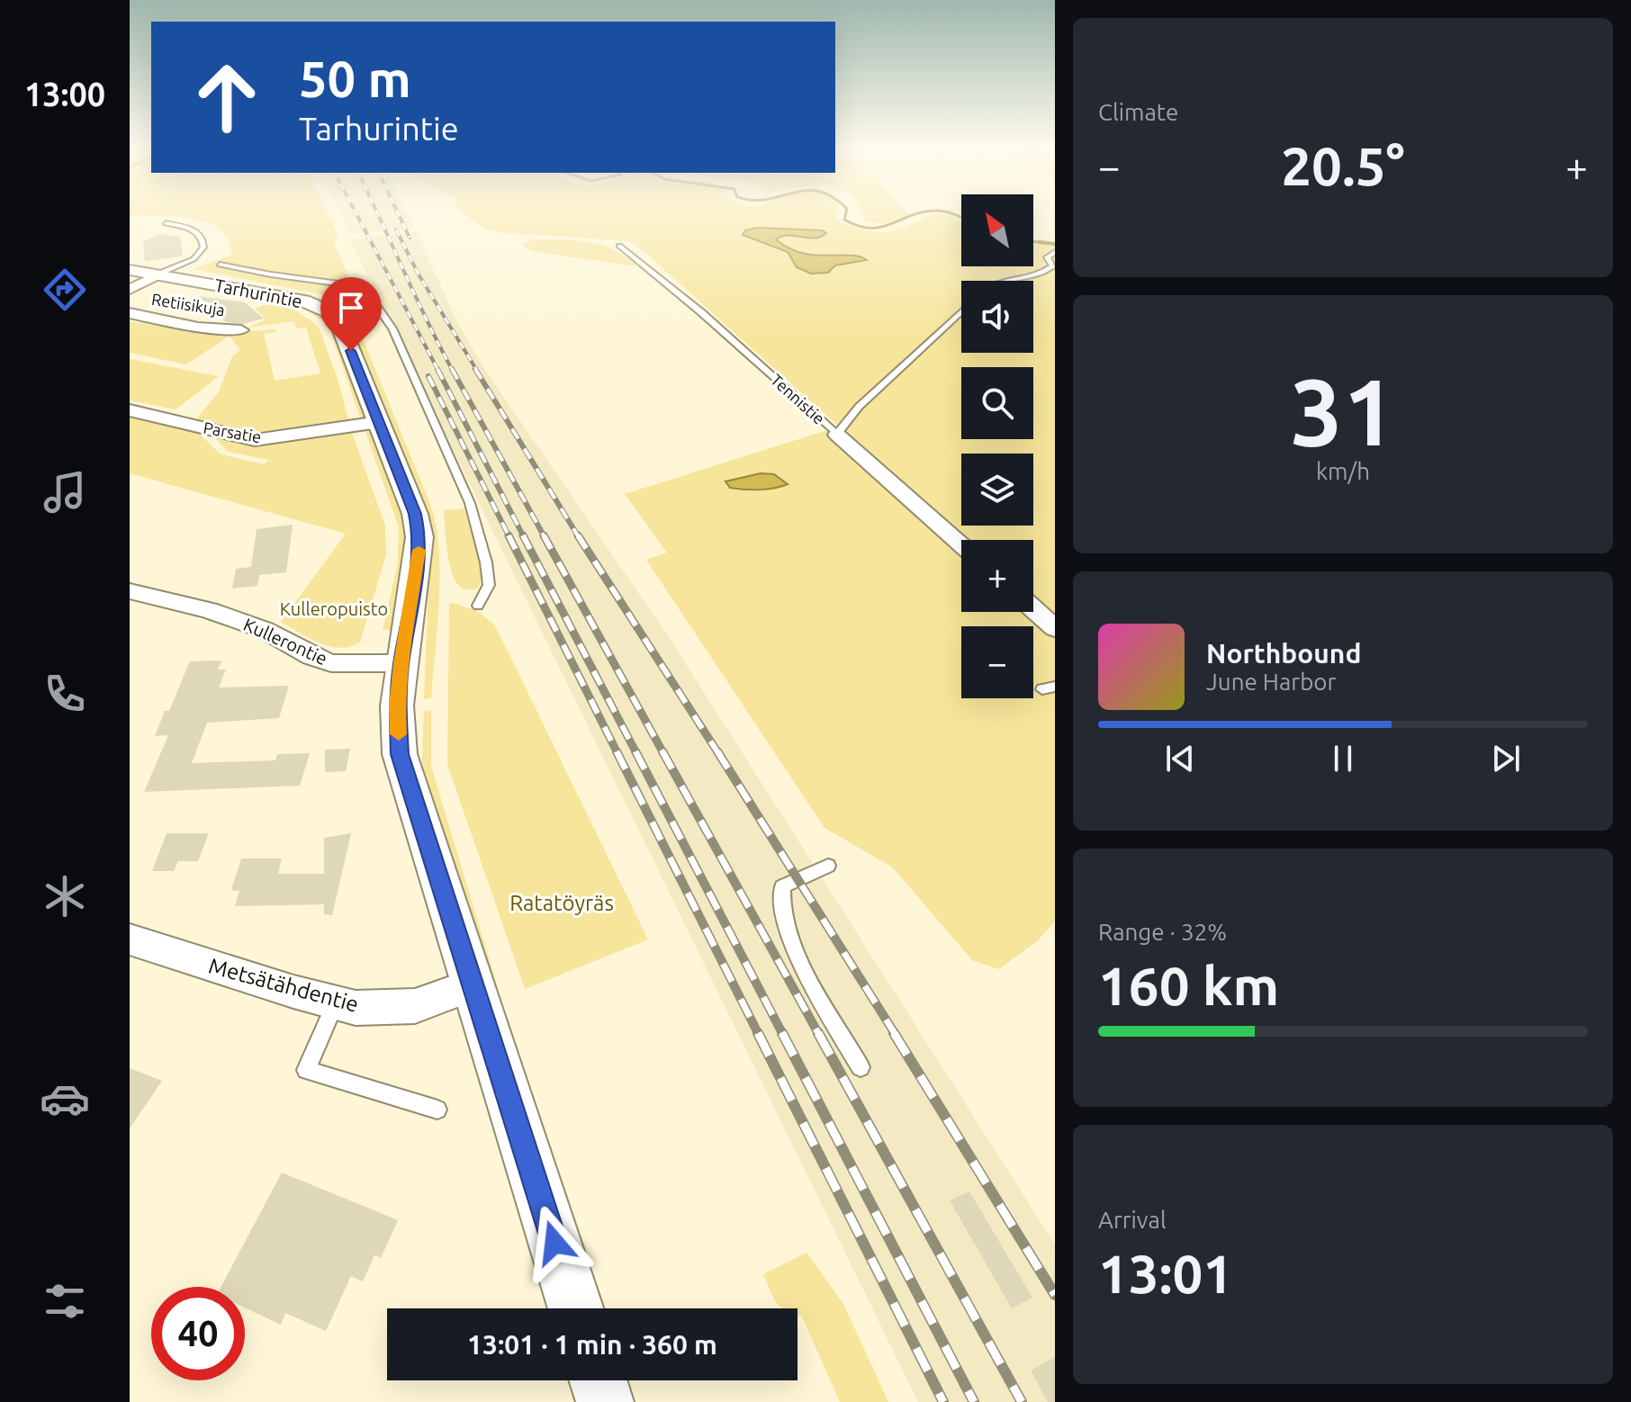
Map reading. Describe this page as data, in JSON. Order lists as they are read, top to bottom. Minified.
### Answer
{"streets":{"street":["Tarhurintie","Retiisikuja","Tennistie","Parsatie","Kullerontie","Metsätähdentie"]},"crossings":[["Tarhurintie","Parsatie"],["Tarhurintie","Kullerontie"],["Tarhurintie","Metsätähdentie"]],"parks":["Kulleropuisto","Ratatöyräs"],"north":"top left","page":{"tabs":"13:00","tile":["Climate",["31","km/h"],["Range · 32%","160 km"],["Arrival","13:01"]],"turn":["50 m","Tarhurintie"],"heat":["−","20.5°","+"],"map_buttons":["+","−"],"song":["Northbound","June Harbor"],"limit":"40","trip":"13:01 · 1 min · 360 m"}}
